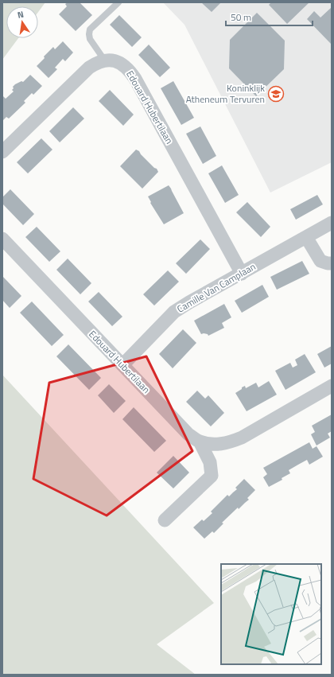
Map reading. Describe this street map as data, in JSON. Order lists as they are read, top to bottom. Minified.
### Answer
{"streets":{"street":["Edouard Hubertilaan","Camille Van Camplaan"]},"crossings":[["Edouard Hubertilaan","Camille Van Camplaan"]],"places":{"school or university":["Koninklijk Atheneum Tervuren"]},"scale_bar":"50 m","north":"top"}
